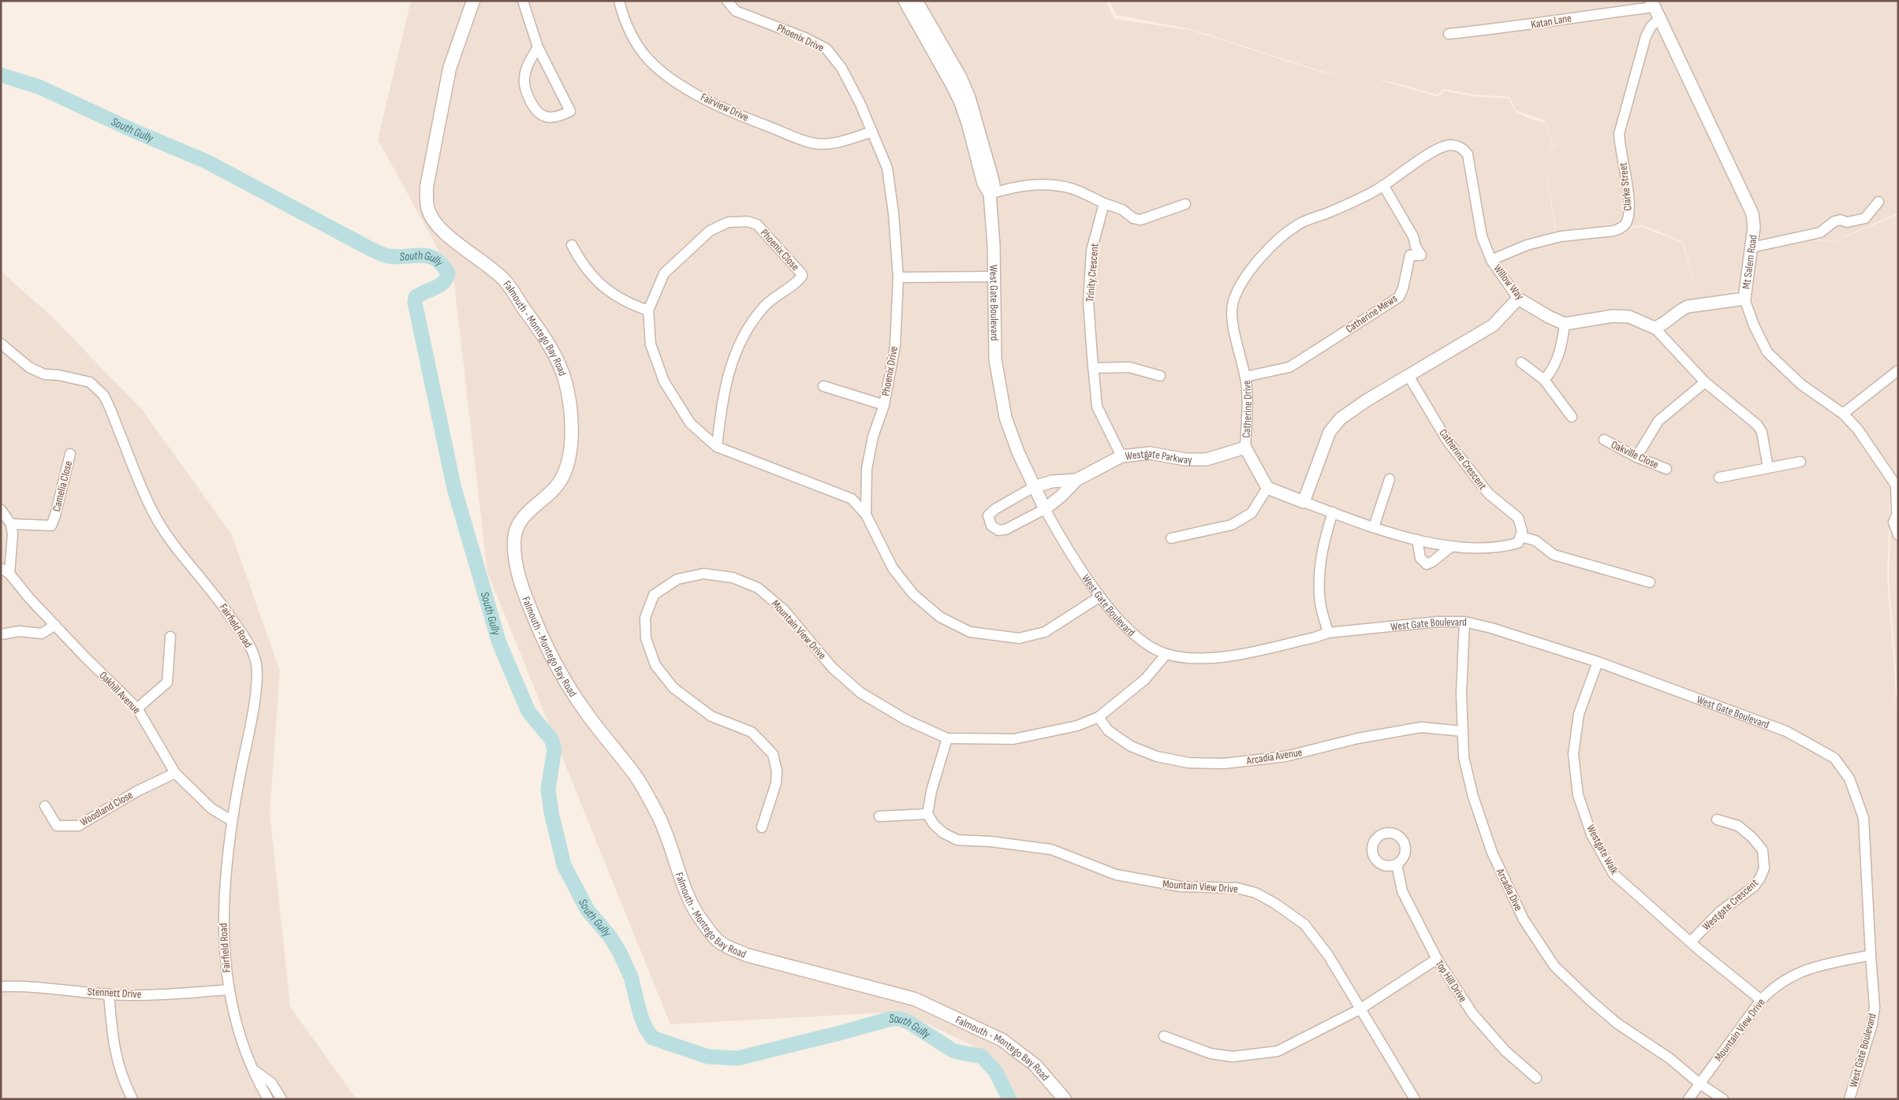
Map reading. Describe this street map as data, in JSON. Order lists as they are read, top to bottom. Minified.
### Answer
{"streets":{"main road":["Falmouth - Montego Bay Road"],"street":["Katan Lane","Phoenix Drive","Fairview Drive","Clarke Street","Phoenix Close","Mt Salem Road","Trinity Crescent","Willow Way","West Gate Boulevard","Catherine Mews","Catherine Drive","Oakville Close","Westgate Parkway","Catherine Crescent","Camelia Close","Fairfield Road","Mountain View Drive","Oakhill Avenue","Arcadia Avenue","Woodland Close","Westgate Walk","Arcadia Dive","Westgate Crescent","Top Hill Drive","Stennett Drive"]},"crossings":[["Katan Lane","Mt Salem Road"],["Phoenix Drive","Fairview Drive"],["Phoenix Drive","Phoenix Close"],["Phoenix Drive","West Gate Boulevard"],["Clarke Street","Mt Salem Road"],["Clarke Street","Willow Way"],["Trinity Crescent","Westgate Parkway"],["Willow Way","Catherine Drive"],["West Gate Boulevard","Westgate Parkway"],["West Gate Boulevard","Mountain View Drive"],["West Gate Boulevard","Westgate Walk"],["West Gate Boulevard","Arcadia Dive"],["Catherine Mews","Catherine Drive"],["Catherine Drive","Westgate Parkway"],["Fairfield Road","Oakhill Avenue"],["Fairfield Road","Stennett Drive"],["Mountain View Drive","Arcadia Avenue"],["Mountain View Drive","Westgate Walk"],["Mountain View Drive","Arcadia Dive"],["Oakhill Avenue","Woodland Close"],["Arcadia Avenue","Arcadia Dive"],["Westgate Walk","Westgate Crescent"]],"water":["South Gully"]}
